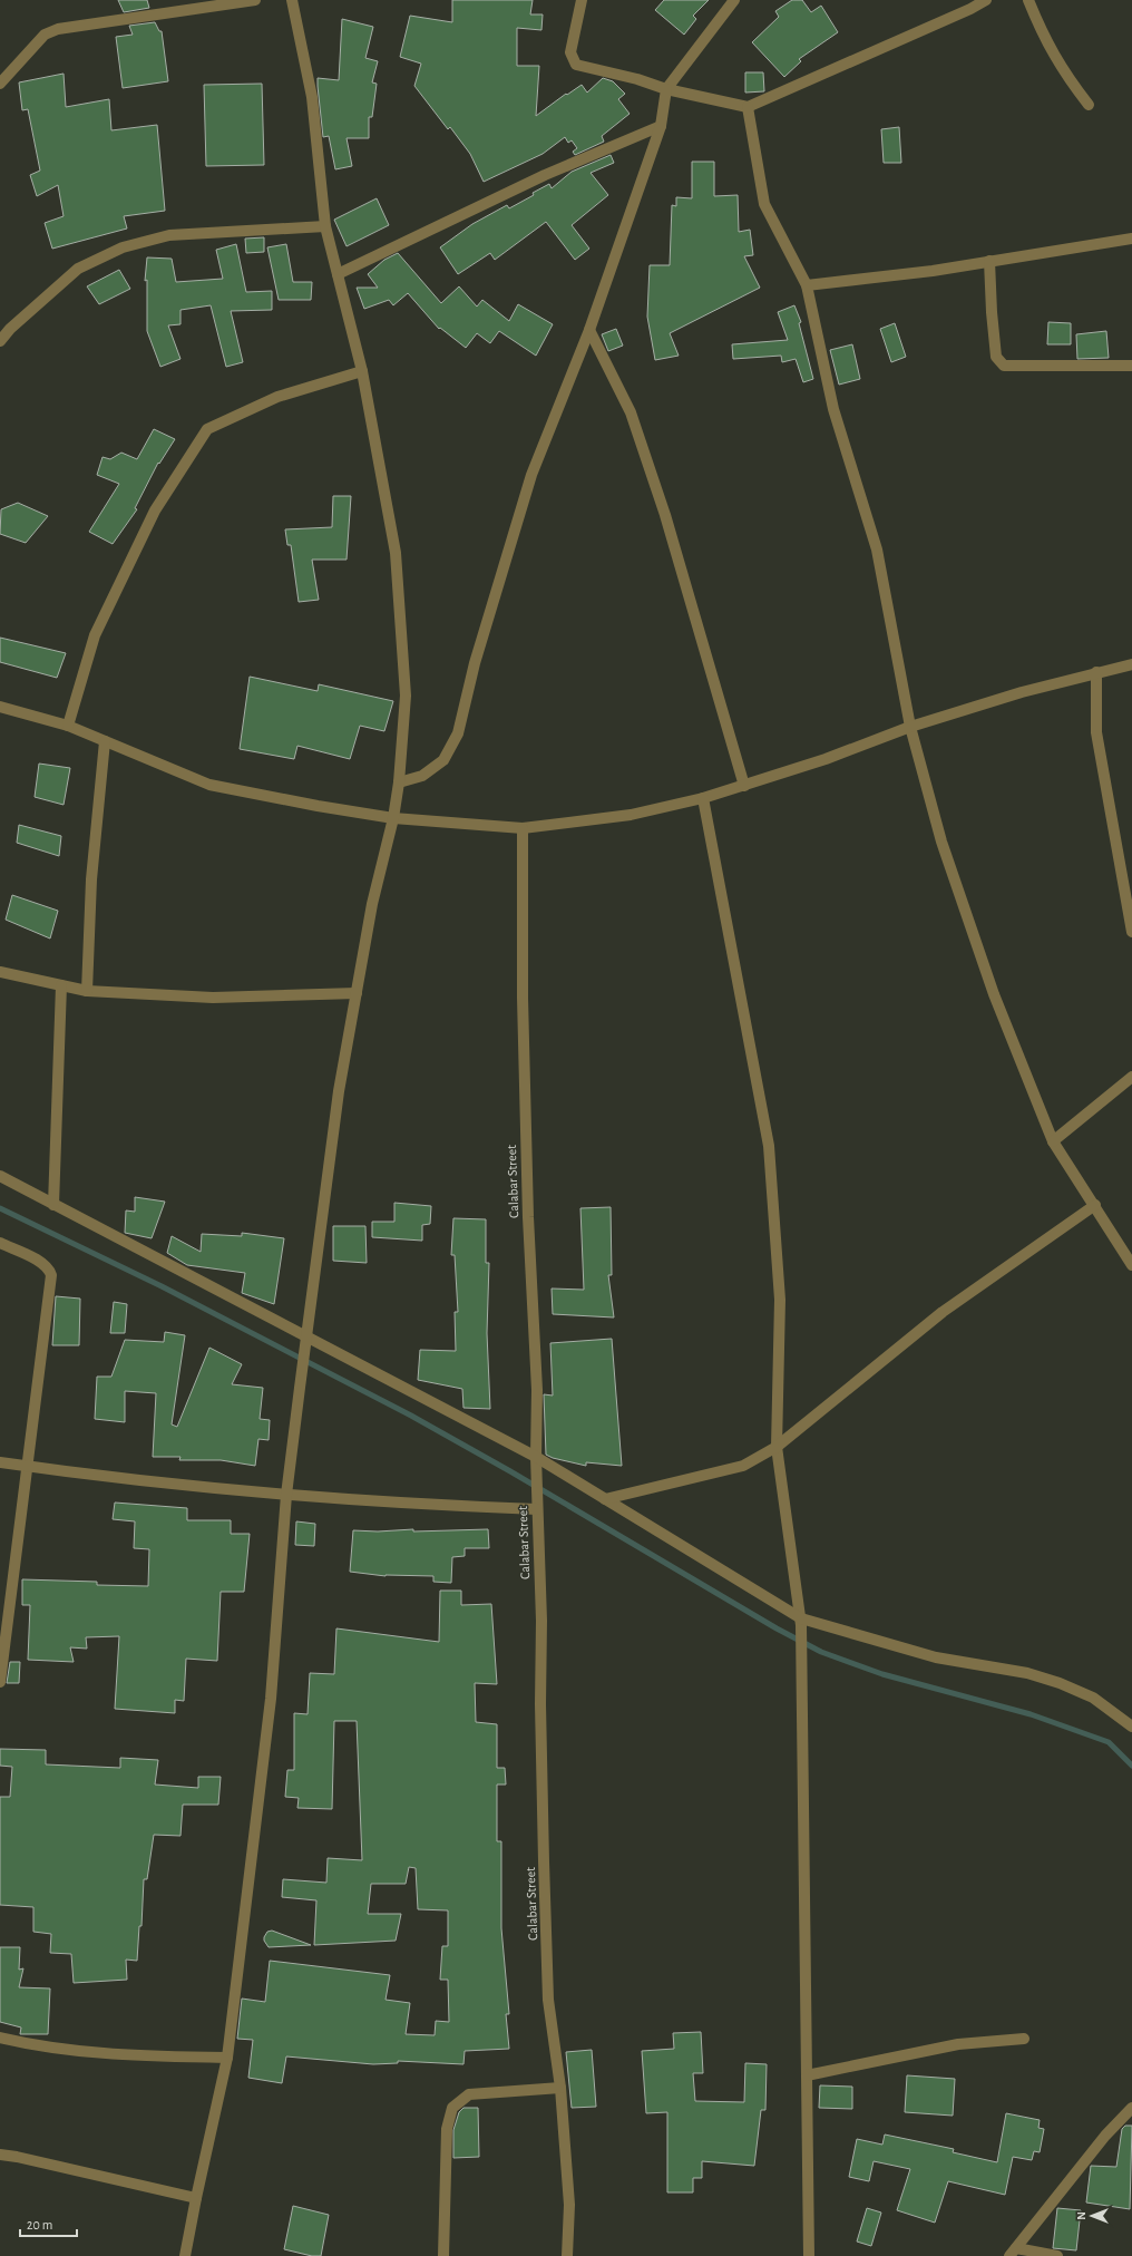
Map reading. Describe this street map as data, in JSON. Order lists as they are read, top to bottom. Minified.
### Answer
{"streets":{"street":["Calabar Street"]},"scale_bar":"20 m","north":"left"}
